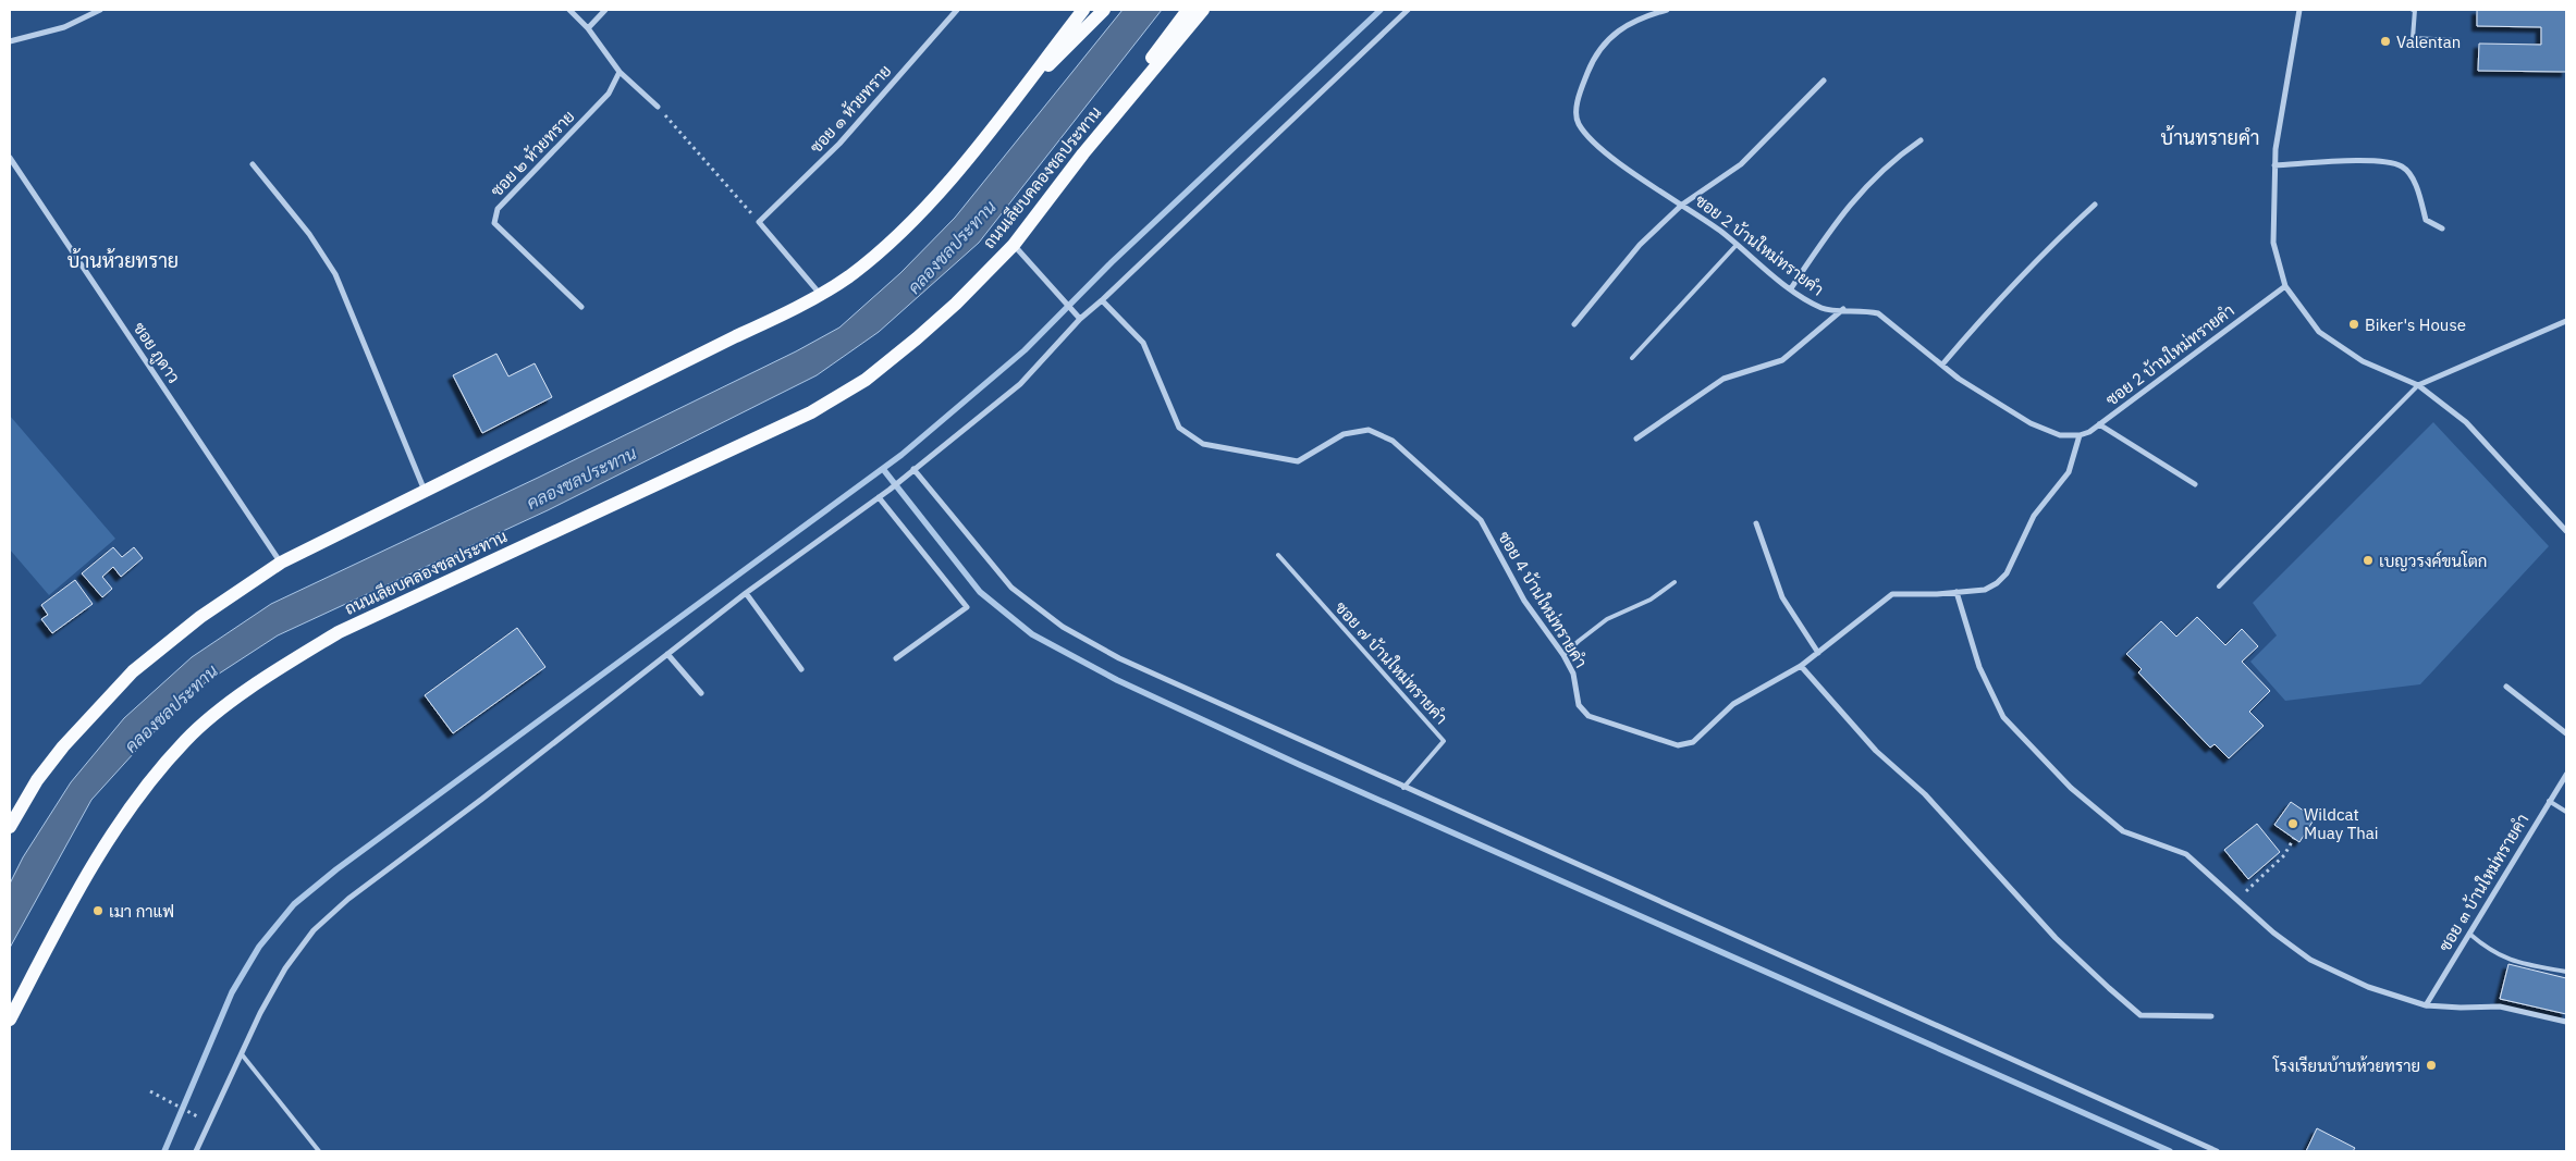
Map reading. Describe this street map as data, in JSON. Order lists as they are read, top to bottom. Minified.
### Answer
{"streets":{"main road":["ถนนเลียบคลองชลประทาน"],"street":["ซอย ๑ ห้วยทราย","ซอย ๒ ห้วยทราย","ซอย 2 บ้านใหม่ทรายคำ","ซอย ภูดาว","ซอย 4 บ้านใหม่ทรายคำ","ซอย ๓ บ้านใหม่ทรายคำ"],"lane":["ซอย ๗ บ้านใหม่ทรายคำ"]},"crossings":[["ซอย 2 บ้านใหม่ทรายคำ","ซอย 4 บ้านใหม่ทรายคำ"]],"districts":["บ้านทรายคำ","บ้านห้วยทราย"],"water":["คลองชลประทาน"],"places":["Valentan","Biker's House","เบญวรงค์ขนโตก","Wildcat Muay Thai","เมา กาแฟ","โรงเรียนบ้านห้วยทราย"]}
